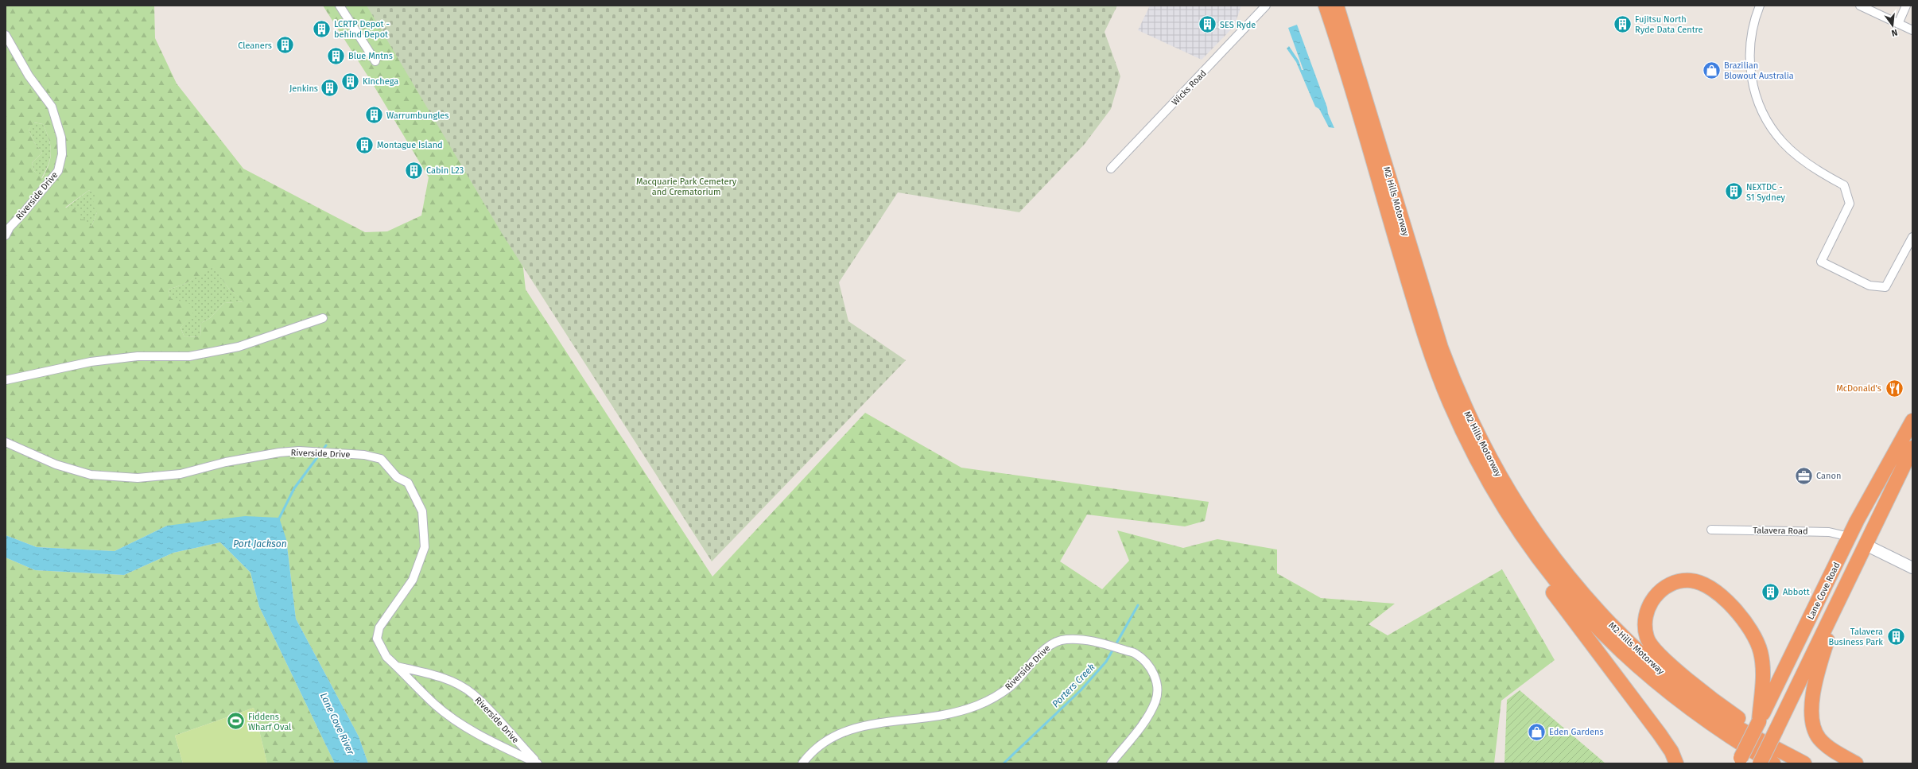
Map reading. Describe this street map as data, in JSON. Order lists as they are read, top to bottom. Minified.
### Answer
{"streets":{"highway":["M2 Hills Motorway","Lane Cove Road"],"street":["Wicks Road","Riverside Drive","Talavera Road"]},"crossings":[["Talavera Road","Lane Cove Road"]],"water":["Port Jackson","Porters Creek","Lane Cove River"],"parks":["Macquarie Park Cemetery and Crematorium"],"places":{"building":["Fujitsu North Ryde Data Centre","SES Ryde","LCRTP Depot - behind Depot","Cleaners","Blue Mntns","Kinchega","Jenkins","Warrumbungles","Montague Island","Cabin L23","NEXTDC - S1 Sydney","Abbott","Talavera Business Park"],"shop":["Brazilian Blowout Australia","Eden Gardens"],"restaurant":["McDonald's"],"office":["Canon"],"sports":["Fiddens Wharf Oval"]},"north":"bottom"}
